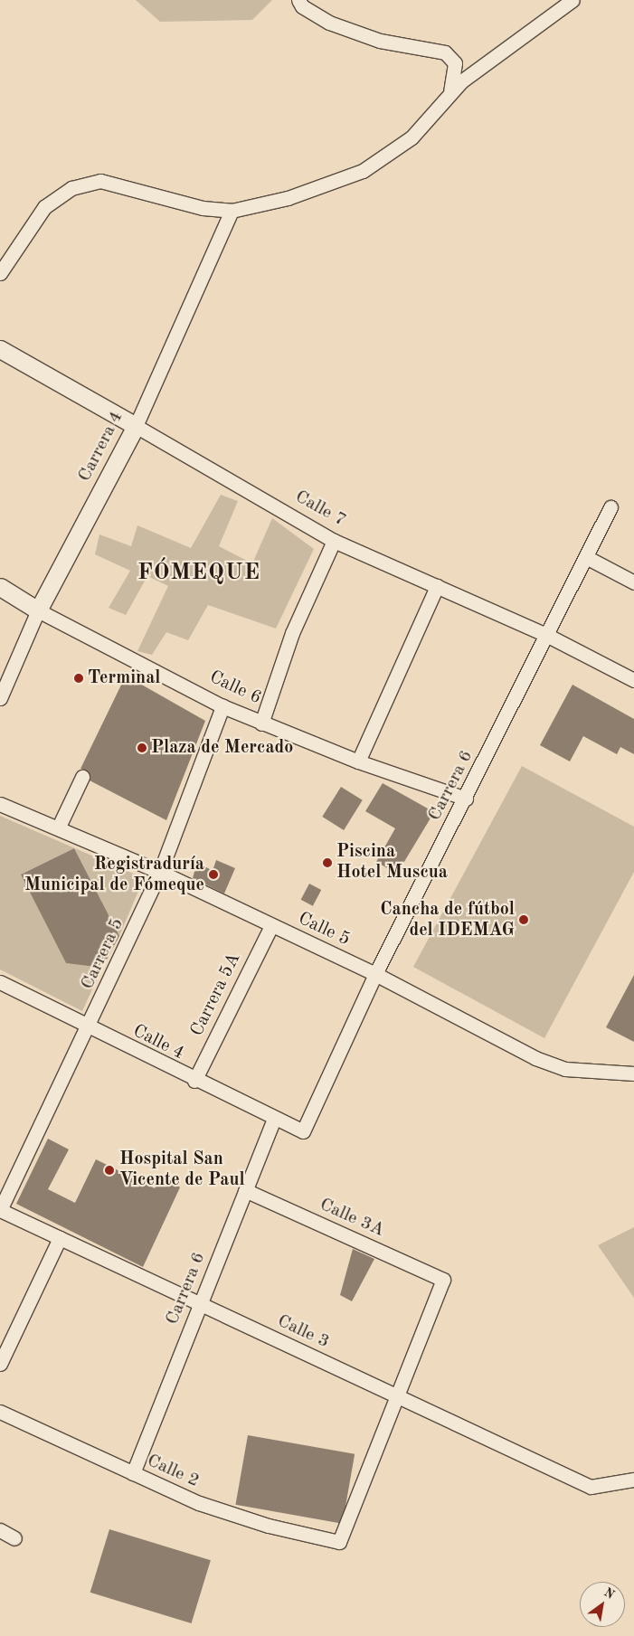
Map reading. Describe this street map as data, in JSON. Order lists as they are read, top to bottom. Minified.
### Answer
{"streets":{"street":["Carrera 4","Calle 7","Calle 6","Carrera 6","Calle 5","Carrera 5","Carrera 5A","Calle 4","Calle 3A","Calle 3","Calle 2"]},"crossings":[["Carrera 4","Calle 7"],["Carrera 4","Calle 6"],["Calle 7","Carrera 6"],["Calle 6","Carrera 6"],["Calle 6","Carrera 5"],["Carrera 6","Calle 5"],["Carrera 6","Calle 4"],["Carrera 6","Calle 3A"],["Carrera 6","Calle 3"],["Carrera 6","Calle 2"],["Calle 5","Carrera 5"],["Calle 5","Carrera 5A"],["Carrera 5","Calle 4"],["Carrera 5","Calle 3"],["Carrera 5A","Calle 4"],["Calle 3A","Calle 3"],["Calle 3A","Calle 2"],["Calle 3","Calle 2"]],"districts":["FÓMEQUE"],"places":["Terminal","Plaza de Mercado","Piscina Hotel Muscua","Registraduría Municipal de Fómeque","Cancha de fútbol del IDEMAG","Hospital San Vicente de Paul"],"north":"top right"}
